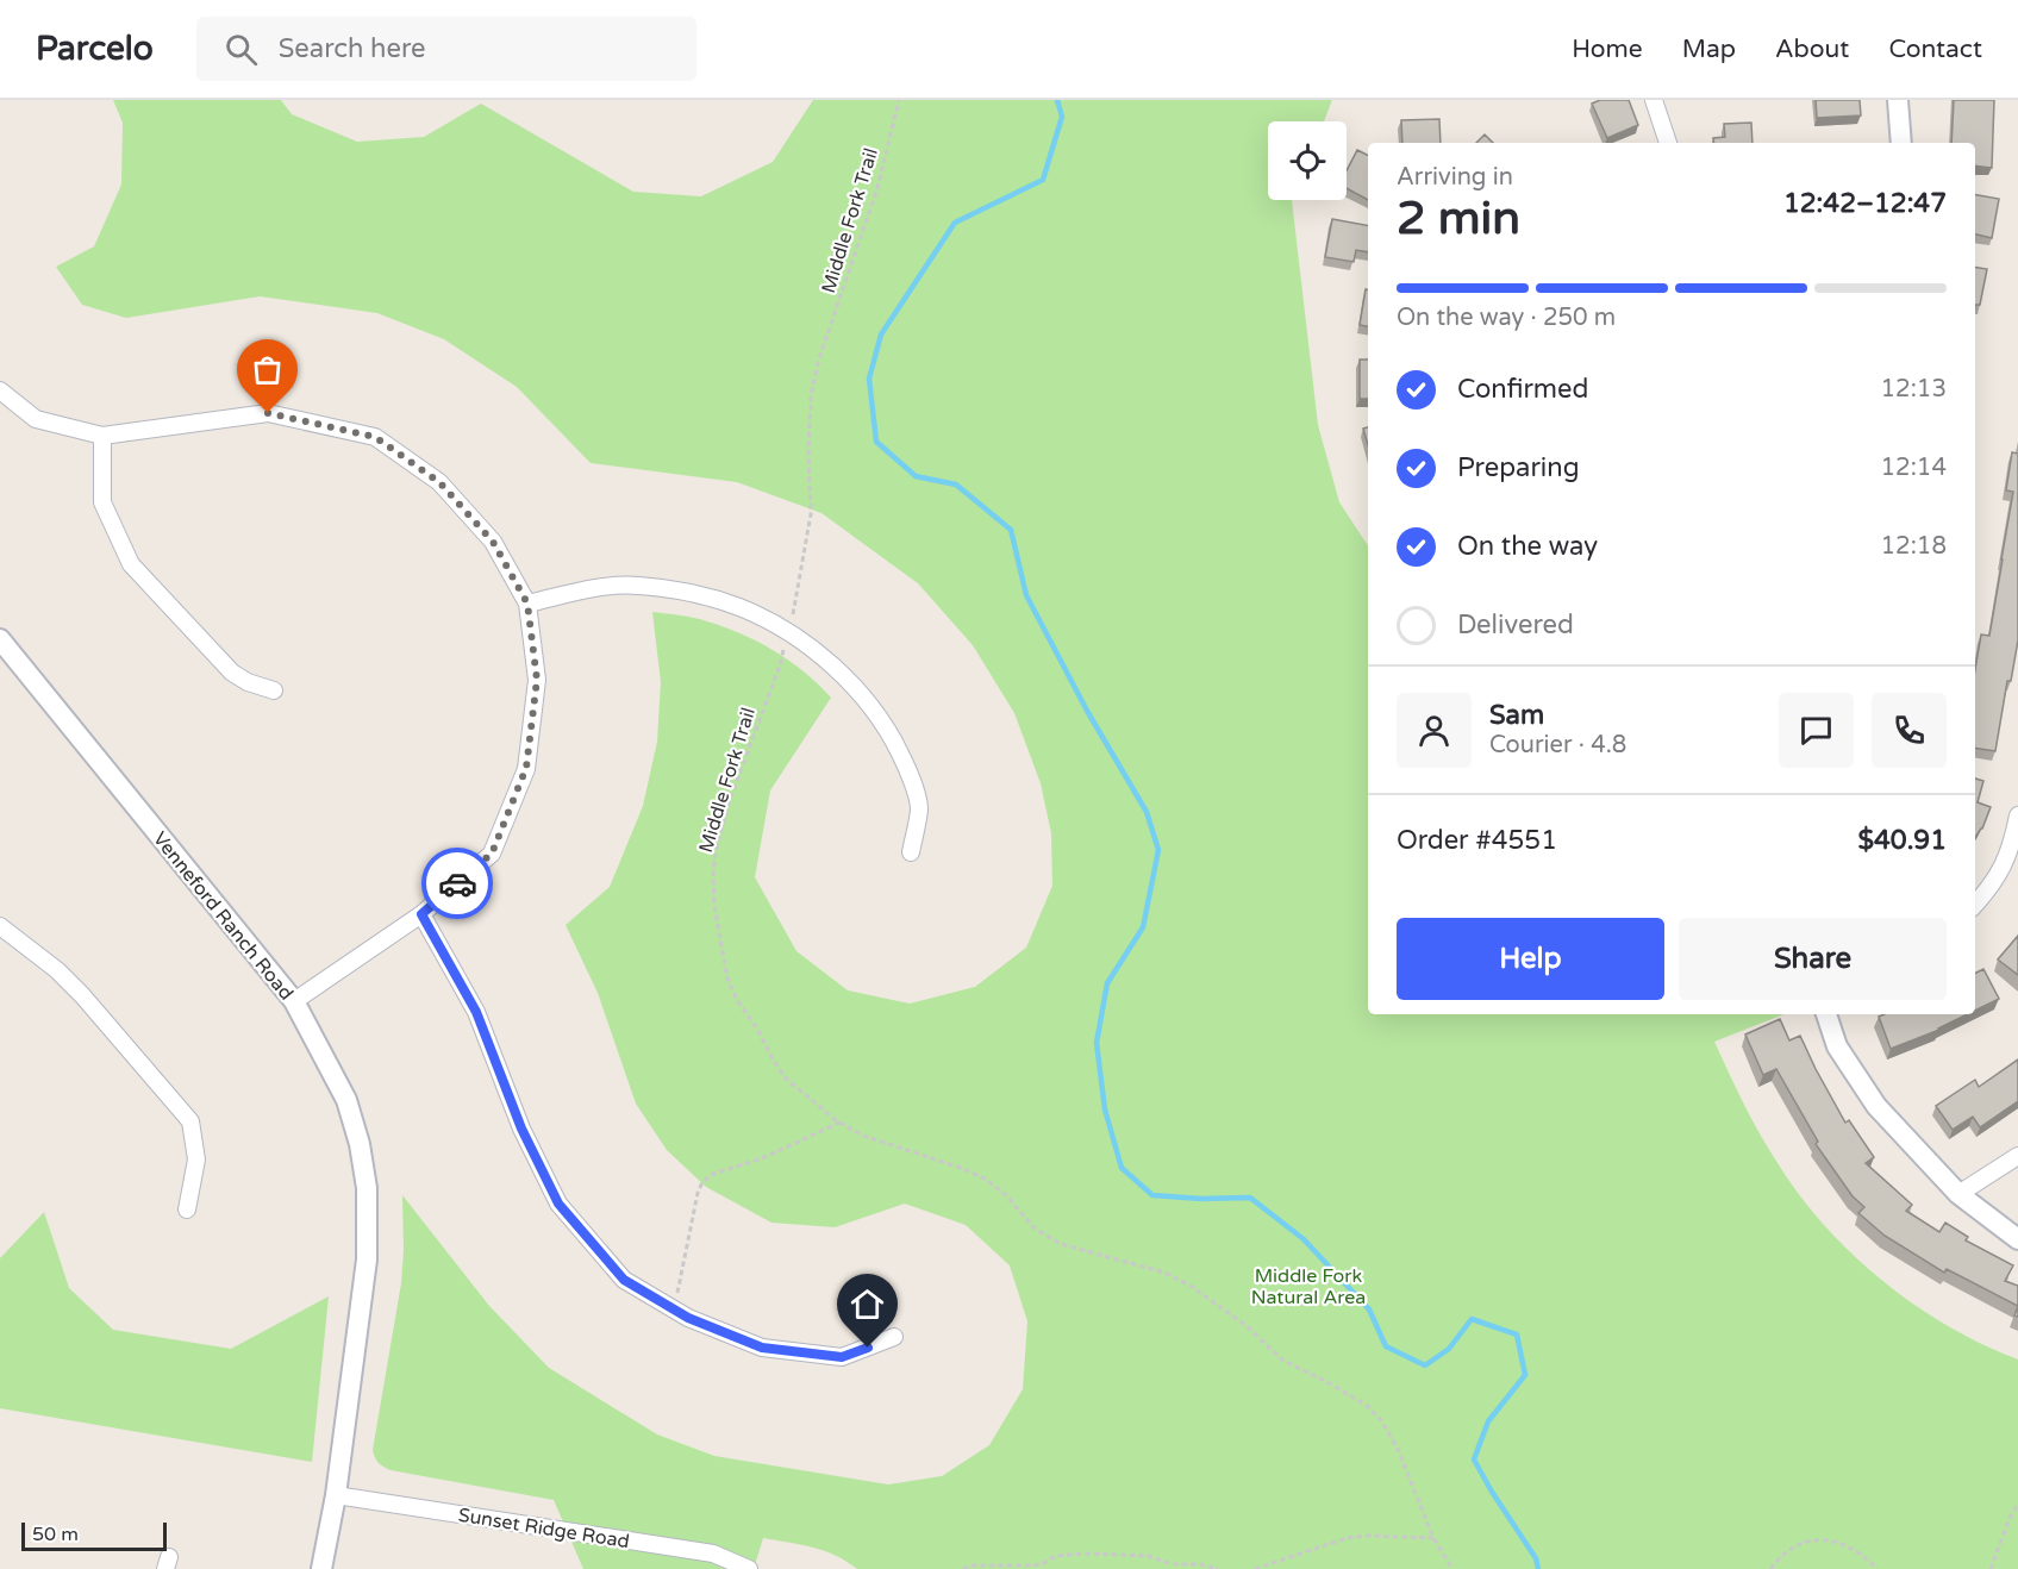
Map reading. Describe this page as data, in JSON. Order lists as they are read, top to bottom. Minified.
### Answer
{"streets":{"street":["Venneford Ranch Road","Sunset Ridge Road"],"path":["Middle Fork Trail"]},"crossings":[["Venneford Ranch Road","Sunset Ridge Road"]],"parks":["Middle Fork Natural Area"],"scale_bar":"50 m","page":{"header":"Parcelo","search":"Search here","nav":["Home","Map","About","Contact"],"heading":["2 min","Arriving in","12:42–12:47"],"panel":["Sam","Courier · 4.8","Order #4551","$40.91"],"bar":"On the way · 250 m","list":[["Confirmed","12:13"],["Preparing","12:14"],["On the way","12:18"],"Delivered"],"buttons":["Help","Share"],"scale":"50 m"}}
